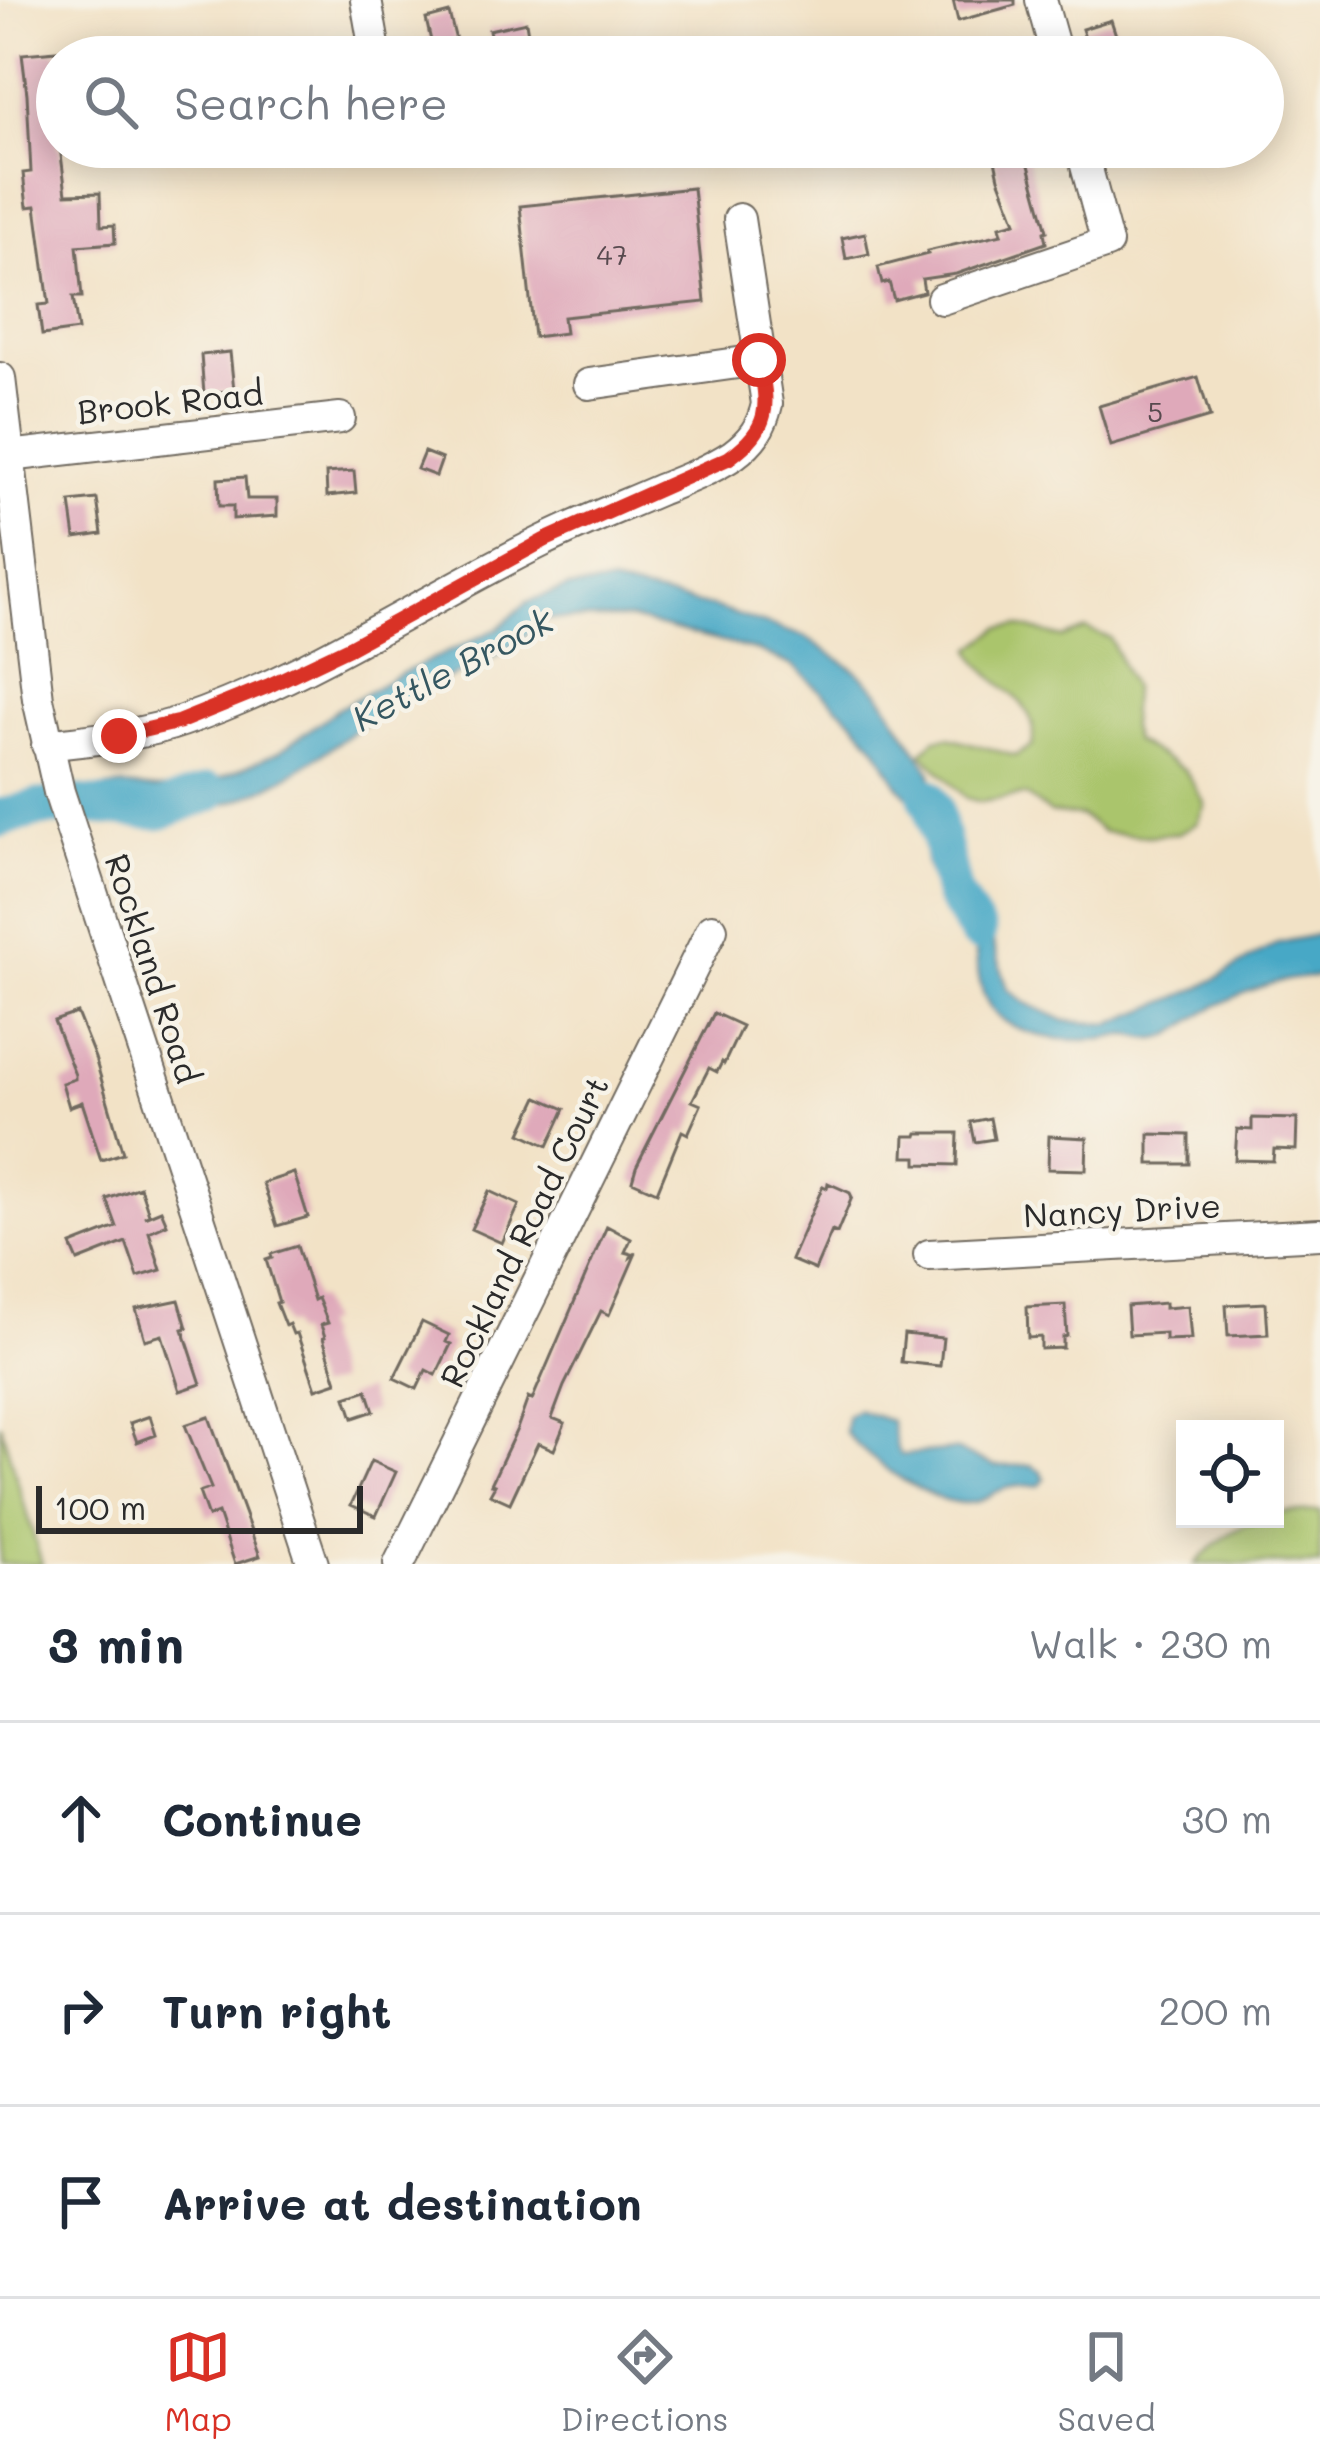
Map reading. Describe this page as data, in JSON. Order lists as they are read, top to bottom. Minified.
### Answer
{"streets":{"street":["Brook Road","Rockland Road","Nancy Drive","Rockland Road Court"]},"crossings":[["Brook Road","Rockland Road"]],"water":["Kettle Brook"],"house_numbers":["47","5"],"scale_bar":"100 m","page":{"search":"Search here","scale":"100 m","heading":["3 min","Walk · 230 m"],"list":[["Continue","30 m"],["Turn right","200 m"],"Arrive at destination"],"nav":["Map","Directions","Saved"]}}
